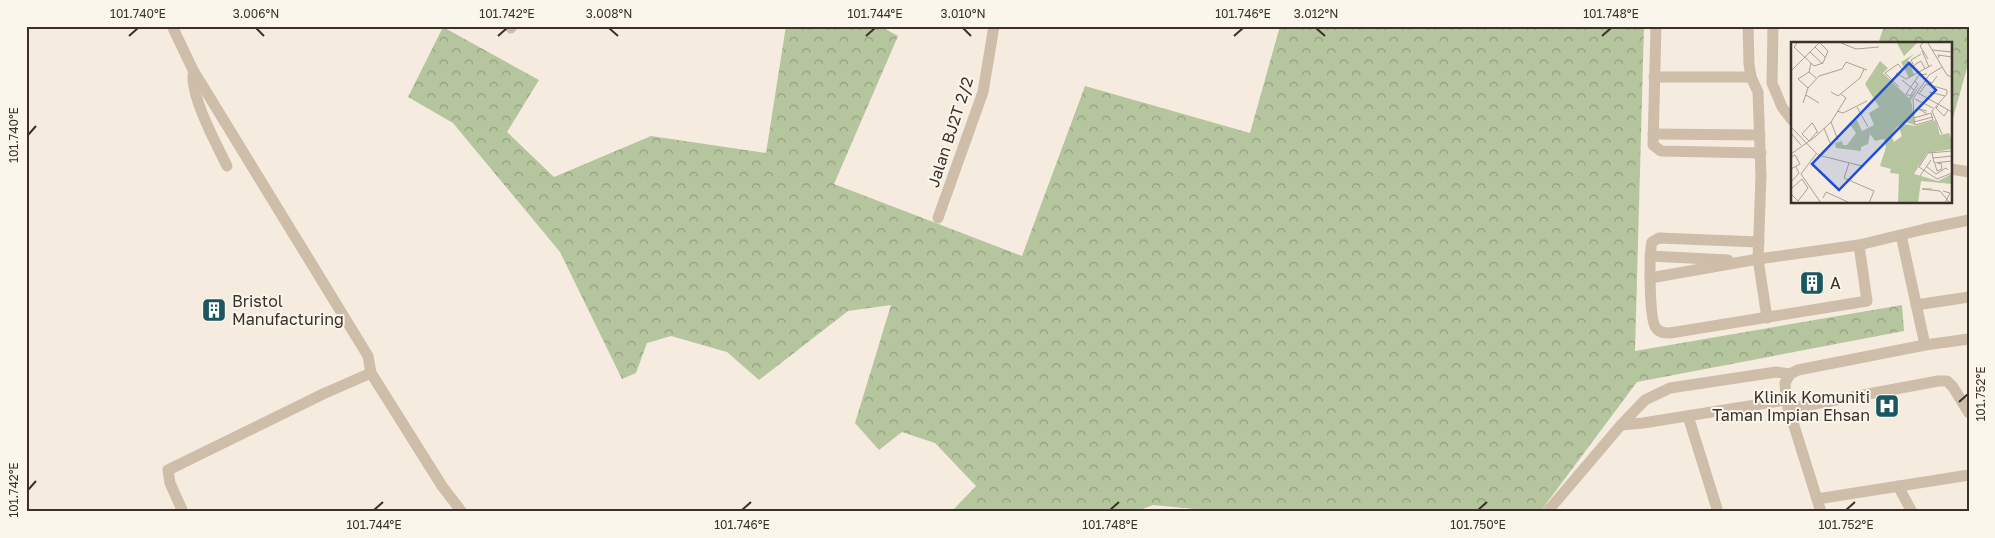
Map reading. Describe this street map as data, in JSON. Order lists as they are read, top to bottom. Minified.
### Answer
{"streets":{"street":["Jalan BJ2T 2/2"]},"places":{"building":["A","Bristol Manufacturing"],"hospital":["Klinik Komuniti Taman Impian Ehsan"]},"coordinates":["101.740°E","3.006°N","101.742°E","3.008°N","101.744°E","3.010°N","101.746°E","3.012°N","101.748°E","101.752°E","101.750°E"]}
